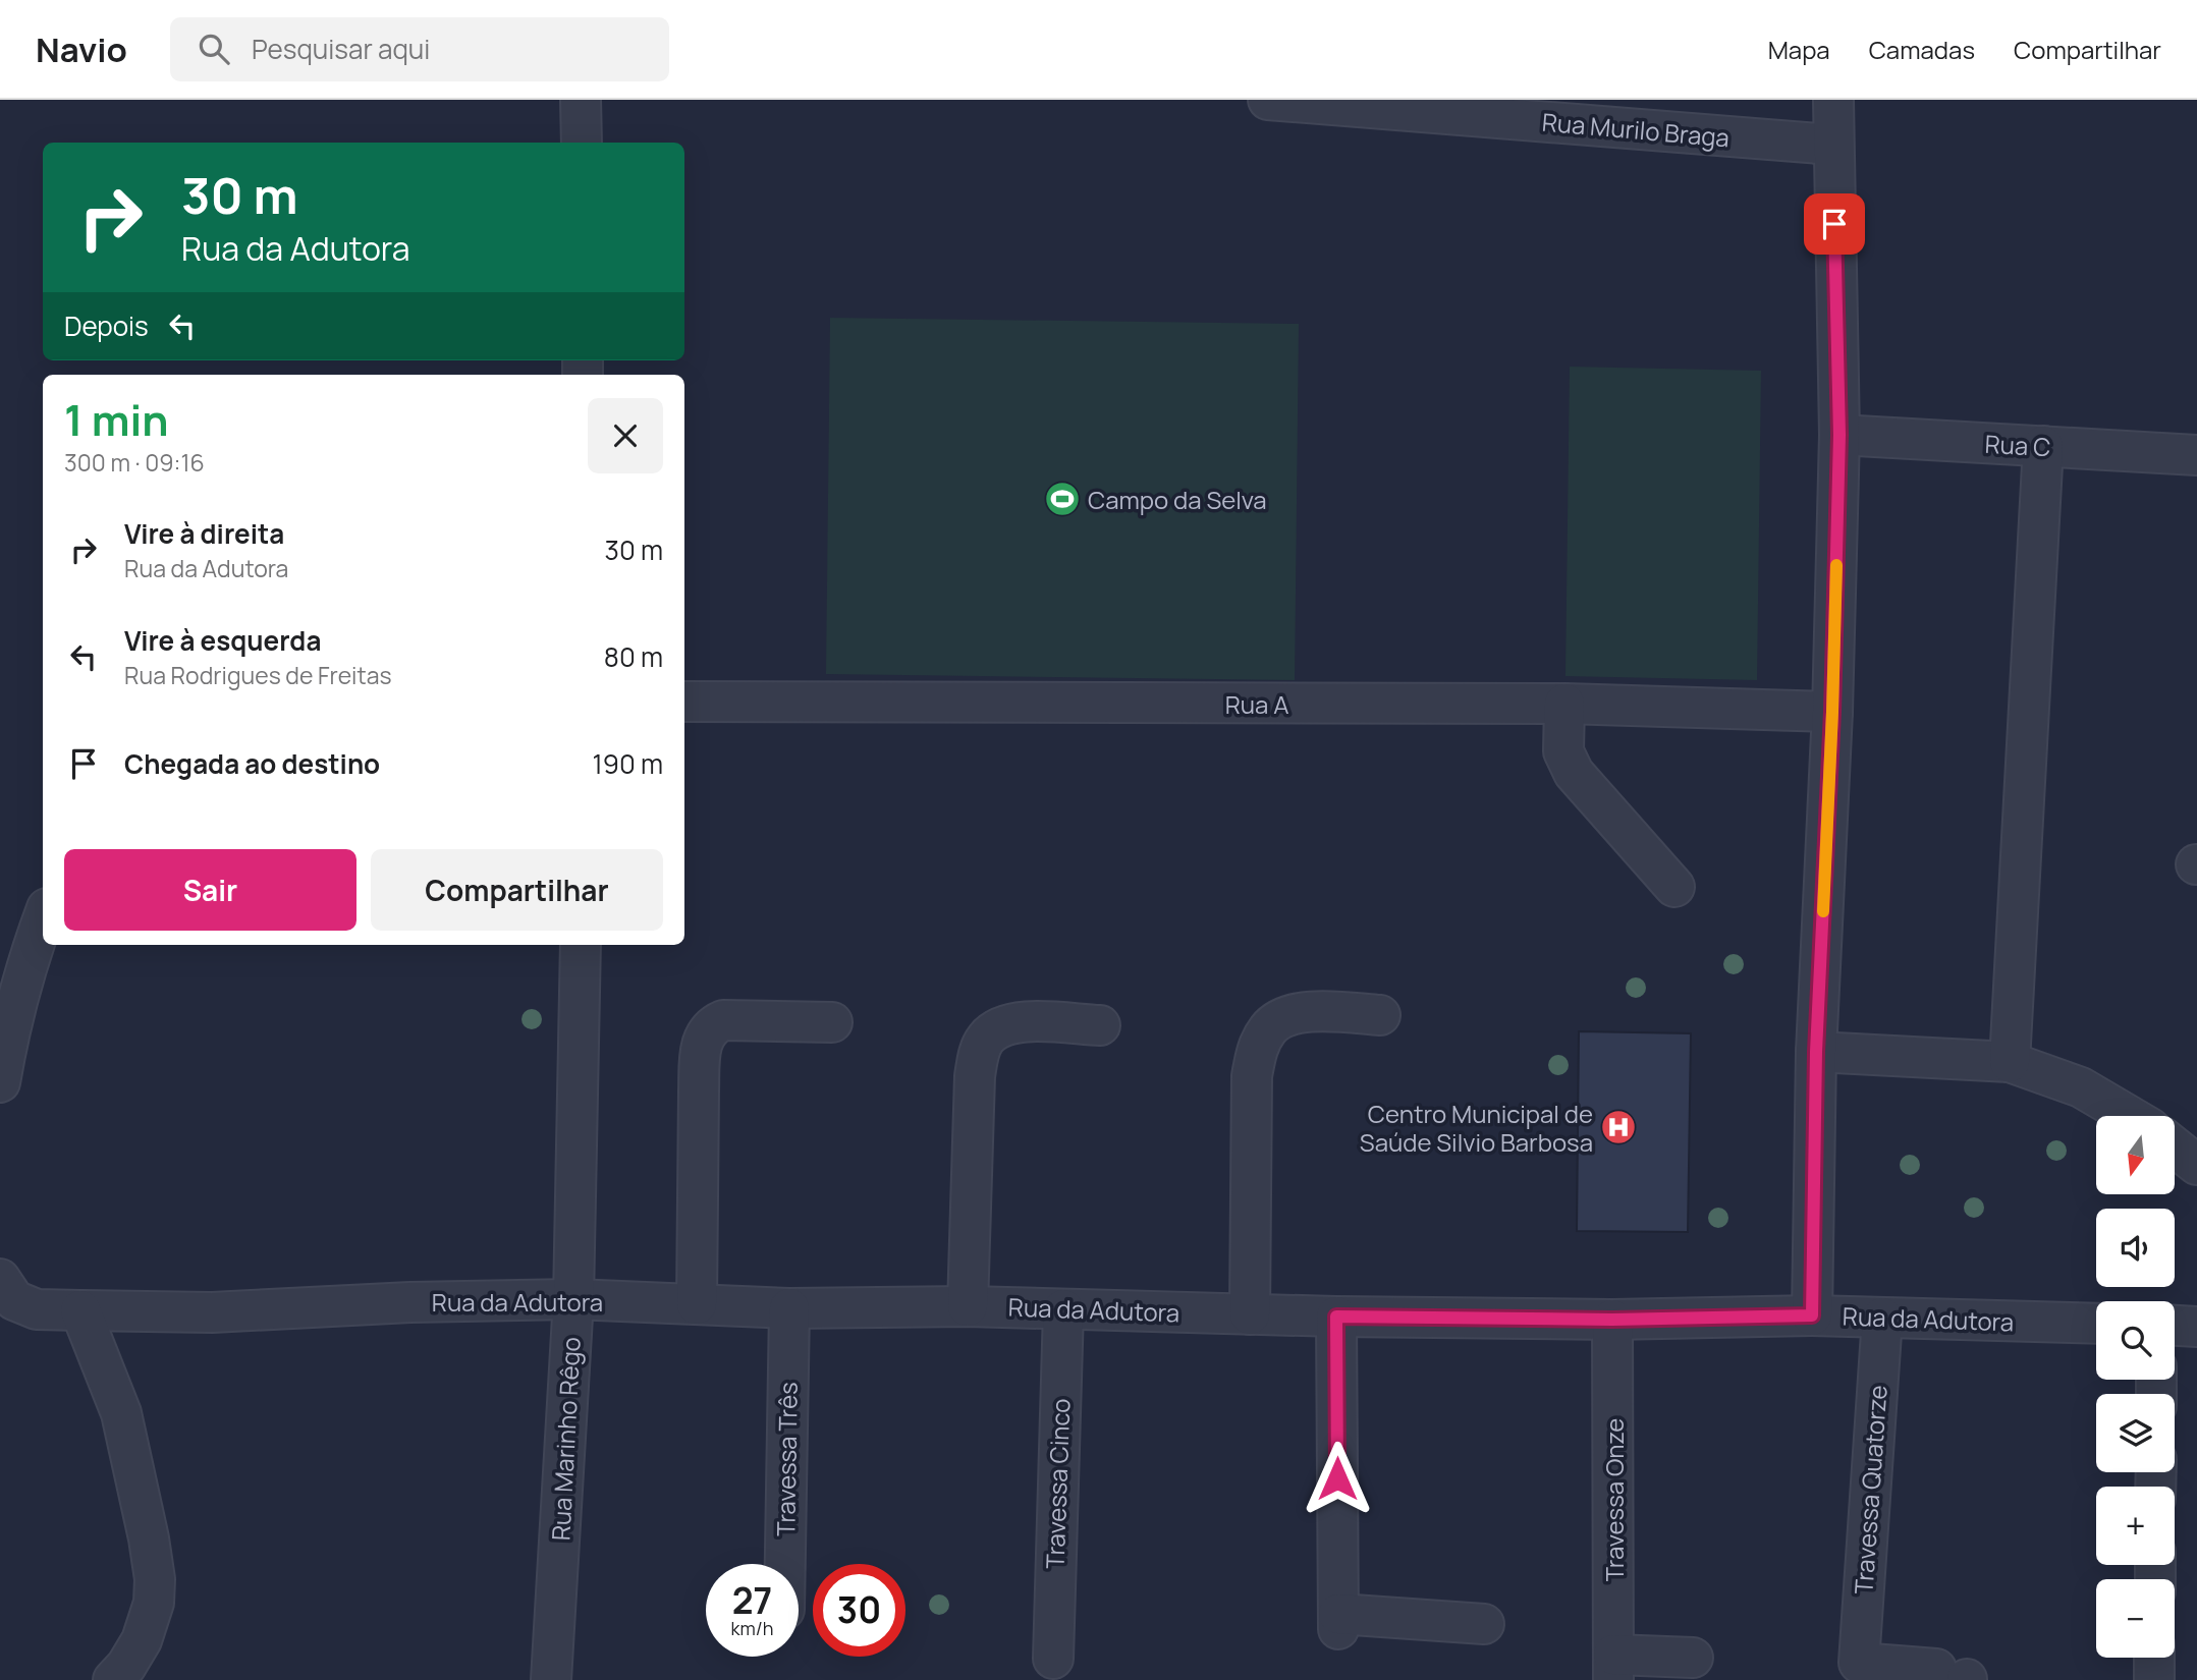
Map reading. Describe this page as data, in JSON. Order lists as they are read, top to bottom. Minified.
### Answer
{"streets":{"street":["Rua Murilo Braga","Rua C","Rua A","Rua da Adutora","Rua Marinho Rêgo","Travessa Três","Travessa Cinco","Travessa Quatorze","Travessa Onze"]},"crossings":[["Rua da Adutora","Rua Marinho Rêgo"],["Rua da Adutora","Travessa Três"],["Rua da Adutora","Travessa Cinco"],["Rua da Adutora","Travessa Quatorze"],["Rua da Adutora","Travessa Onze"]],"places":{"sports":["Campo da Selva"],"hospital":["Centro Municipal de Saúde Silvio Barbosa"]},"north":"bottom","page":{"header":"Navio","search":"Pesquisar aqui","nav":["Mapa","Camadas","Compartilhar"],"turn":["30 m","Rua da Adutora"],"then":"Depois","heading":["1 min","300 m · 09:16"],"list":[{"name":"Vire à direita","note":"Rua da Adutora","value":"30 m"},{"name":"Vire à esquerda","note":"Rua Rodrigues de Freitas","value":"80 m"},{"name":"Chegada ao destino","value":"190 m"}],"buttons":["Sair","Compartilhar"],"map_buttons":["+","−"],"speed":"27 km/h","limit":"30"}}
